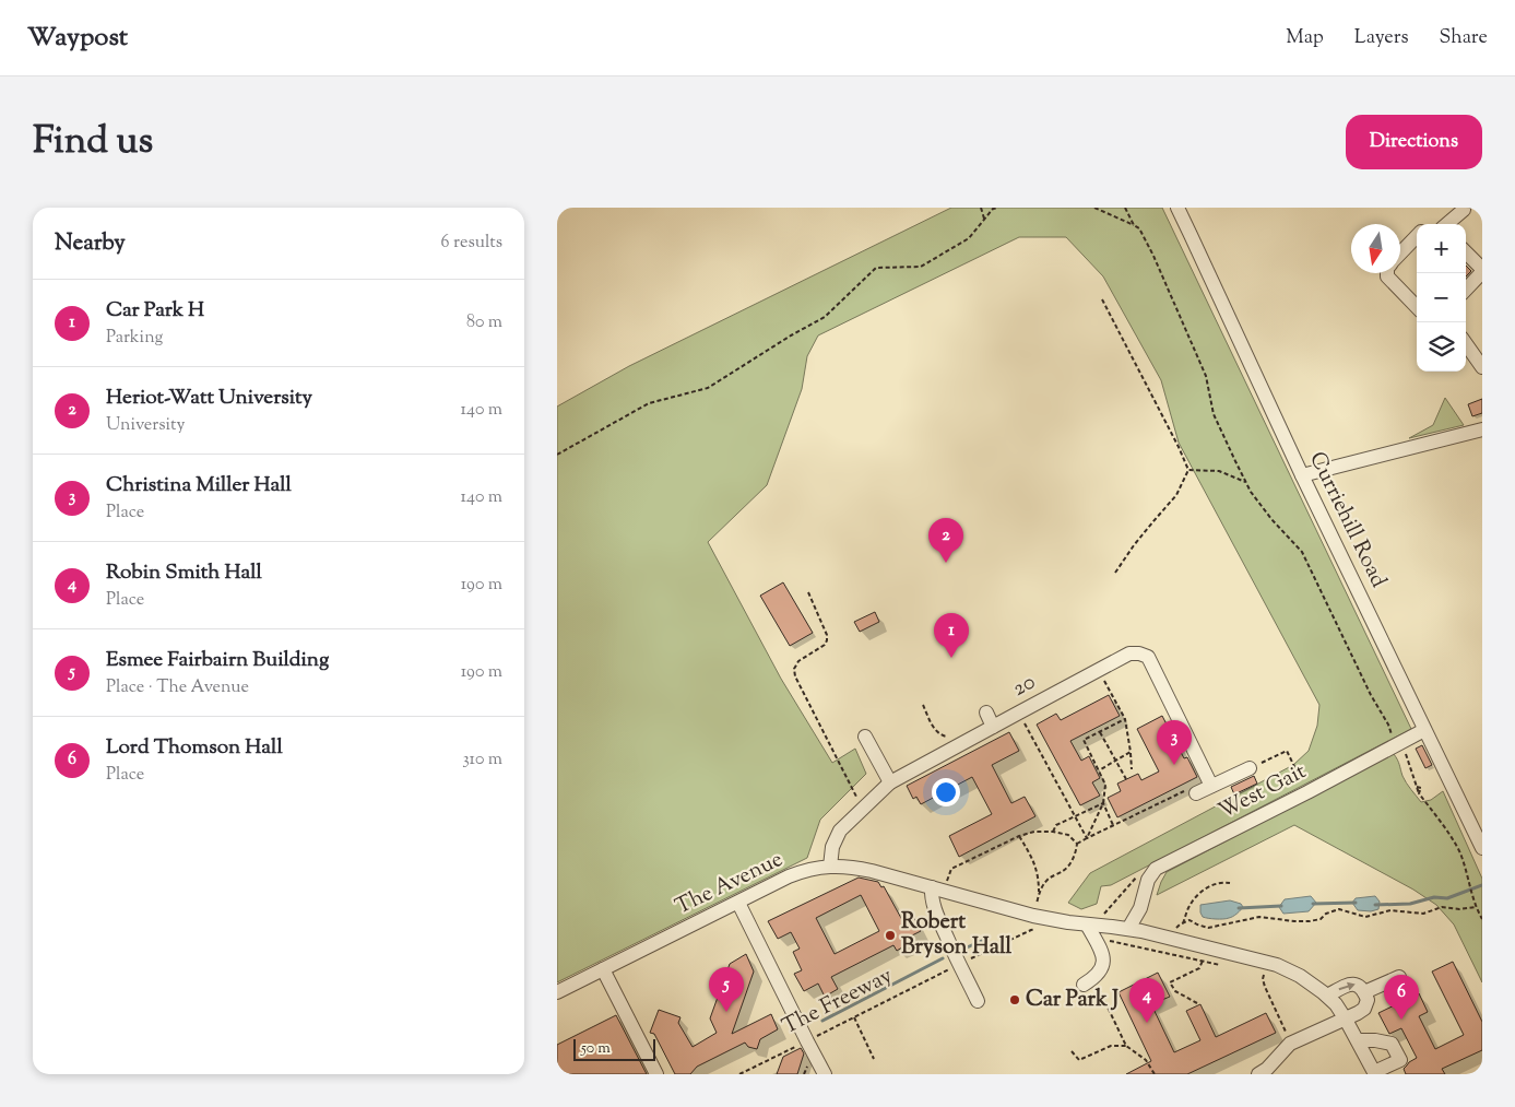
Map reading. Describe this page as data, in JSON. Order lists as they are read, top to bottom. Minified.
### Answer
{"streets":{"street":["Curriehill Road","20","West Gait","The Avenue"],"path":["The Freeway"]},"crossings":[["Curriehill Road","West Gait"],["20","The Avenue"]],"places":["Robert Bryson Hall","Car Park J"],"scale_bar":"50 m","north":"bottom","page":{"header":"Waypost","nav":["Map","Layers","Share"],"title":"Find us","buttons":"Directions","heading":["Nearby","6 results"],"map_buttons":["+","−"],"list":[{"mark":"1","name":"Car Park H","note":"Parking","value":"80 m"},{"mark":"2","name":"Heriot-Watt University","note":"University","value":"140 m"},{"mark":"3","name":"Christina Miller Hall","note":"Place","value":"140 m"},{"mark":"4","name":"Robin Smith Hall","note":"Place","value":"190 m"},{"mark":"5","name":"Esmee Fairbairn Building","note":"Place · The Avenue","value":"190 m"},{"mark":"6","name":"Lord Thomson Hall","note":"Place","value":"310 m"}],"pins":["2","1","3","5","6","4"],"scale":"50 m"}}
